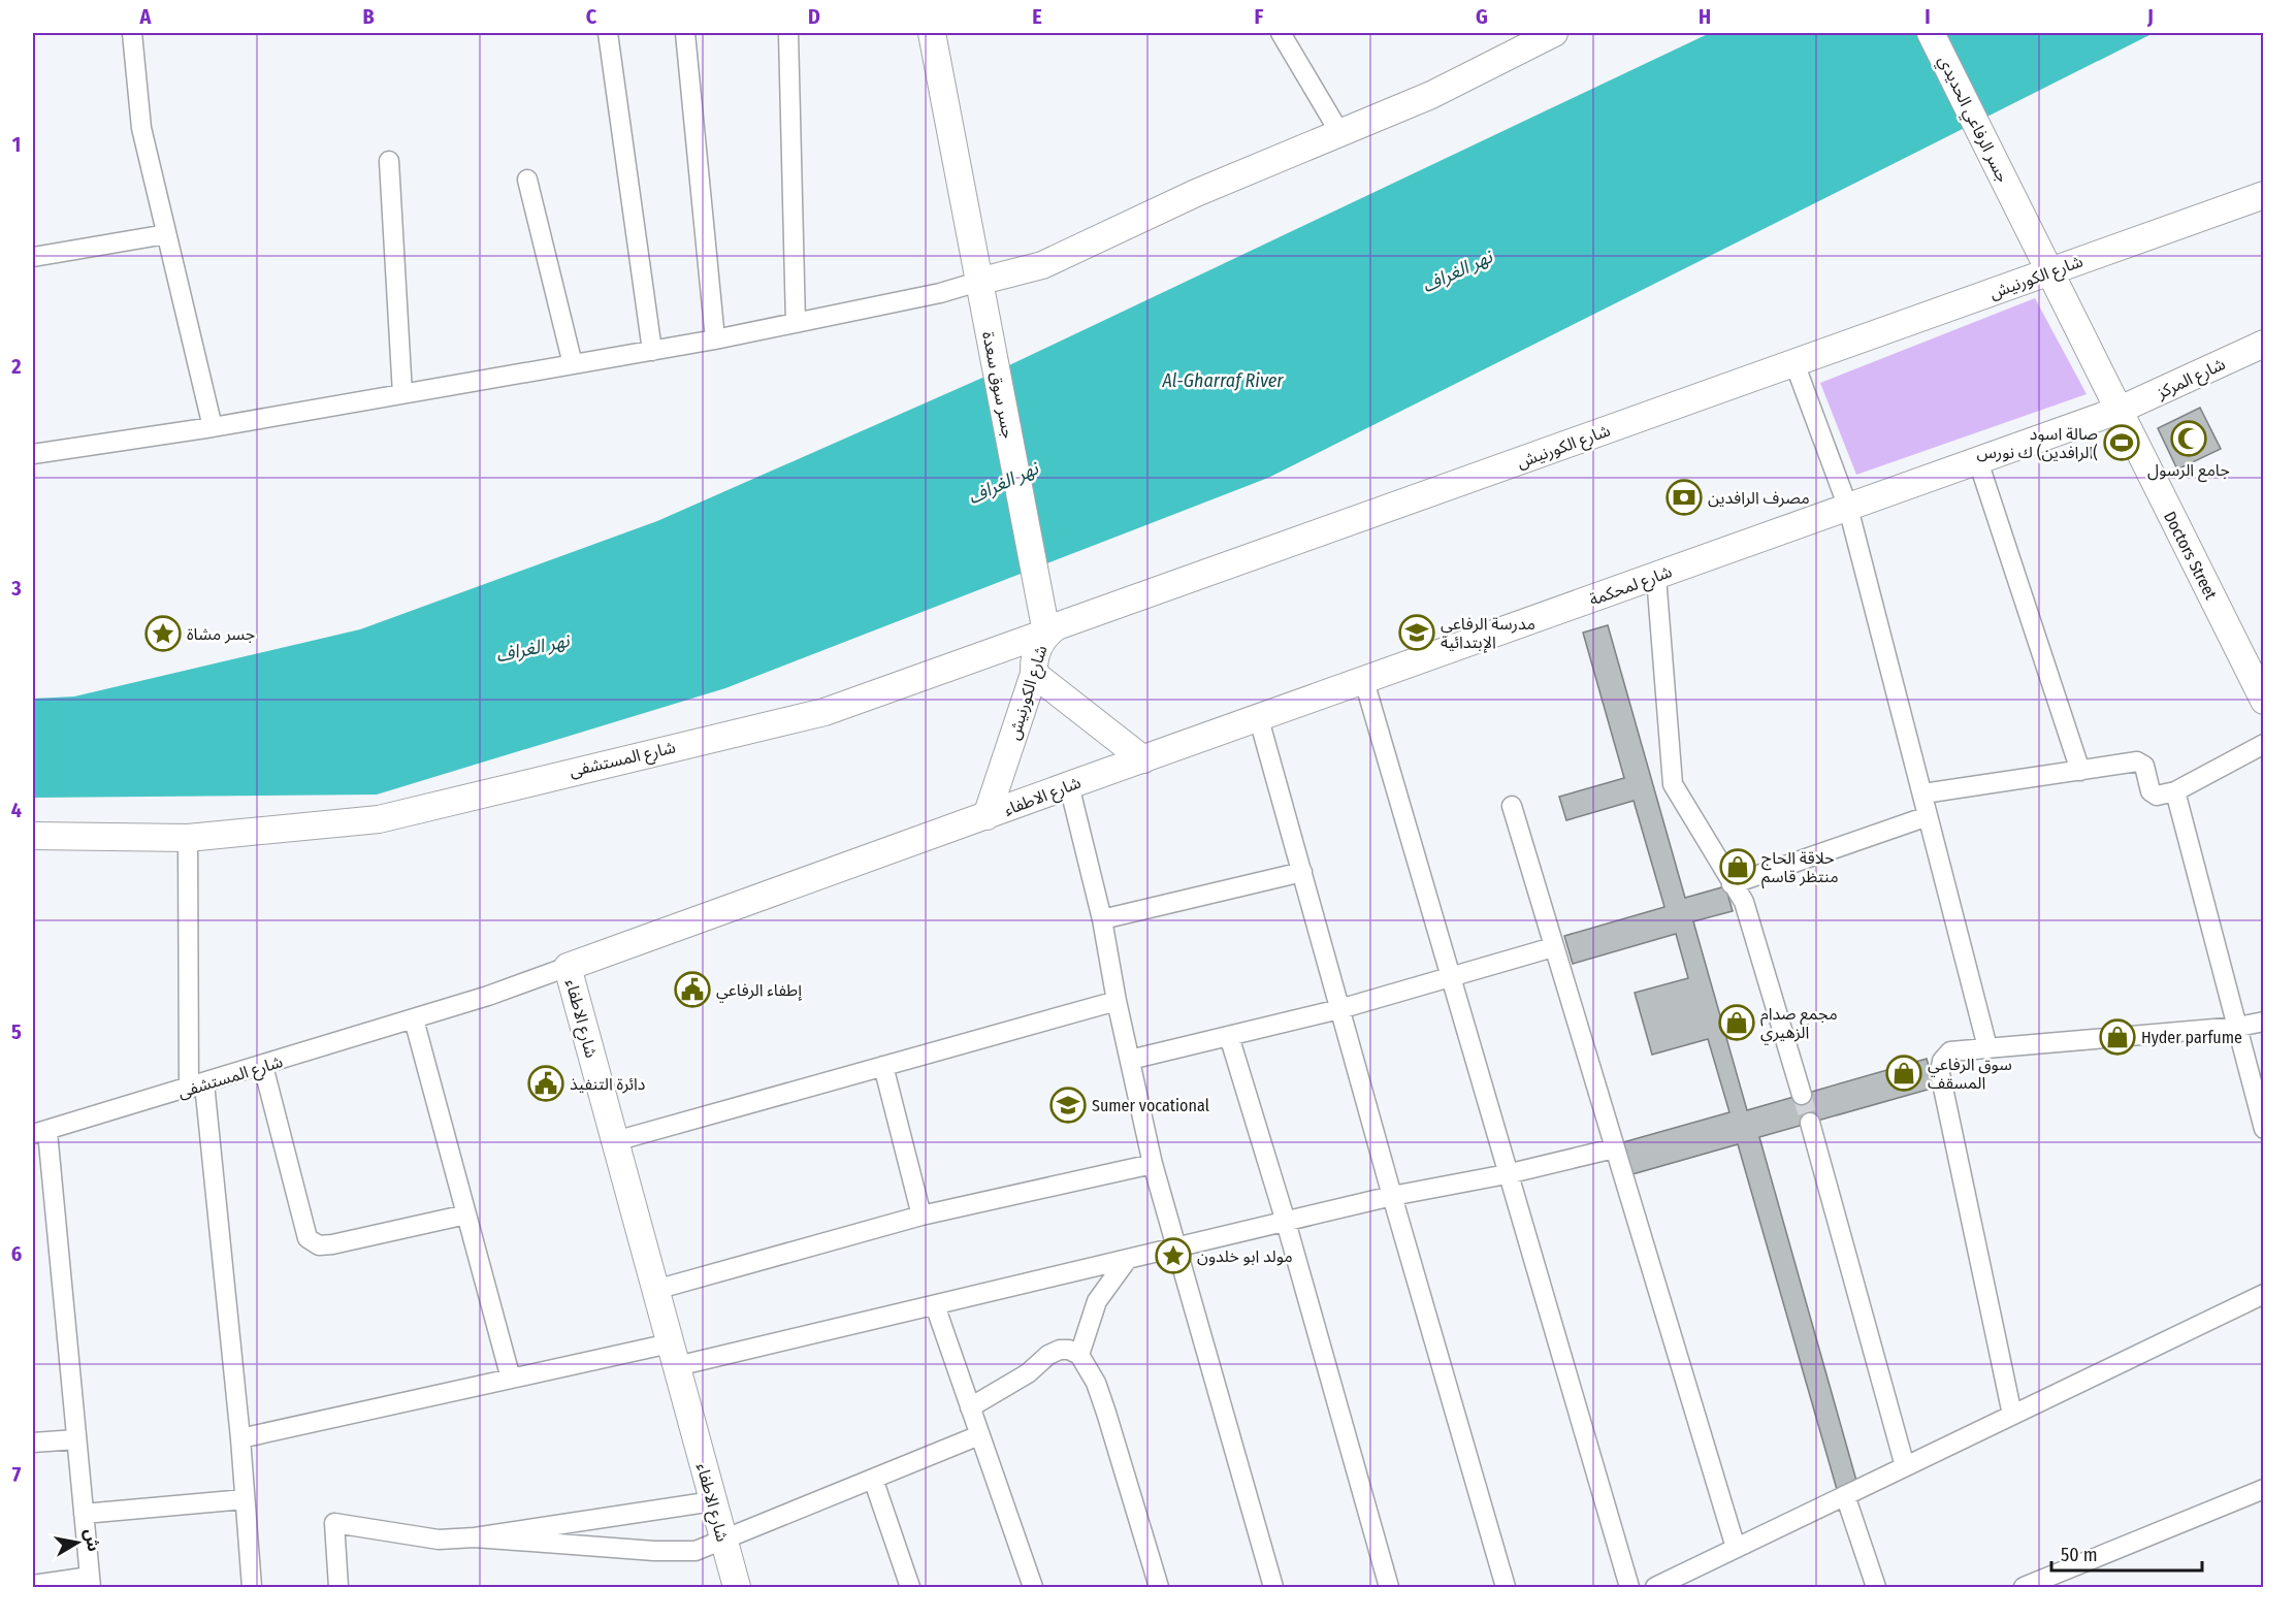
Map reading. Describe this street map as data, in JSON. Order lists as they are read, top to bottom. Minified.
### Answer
{"streets":{"street":["جسر الرفاعي الحديدي","شارع الكورنيش","شارع المركز","جسر سوق سعدة","Doctors Street","شارع لمحكمة","شارع المستشفى","شارع الاطفاء"]},"crossings":[["جسر الرفاعي الحديدي","شارع الكورنيش"],["جسر الرفاعي الحديدي","Doctors Street"],["شارع الكورنيش","جسر سوق سعدة"],["شارع الكورنيش","Doctors Street"],["شارع الكورنيش","شارع المستشفى"],["شارع الكورنيش","شارع الاطفاء"],["شارع المركز","Doctors Street"],["شارع المركز","شارع لمحكمة"],["جسر سوق سعدة","شارع المستشفى"],["Doctors Street","شارع لمحكمة"],["شارع لمحكمة","شارع الاطفاء"],["شارع المستشفى","شارع الاطفاء"]],"water":["نهر الغراف","Al-Gharraf River"],"places":{"mosque":["جامع الرسول"],"sports":["صالة اسود الرافدين) ك نورس("],"bank":["مصرف الرافدين"],"school or university":["مدرسة الرفاعي الإبتدائية","Sumer vocational"],"place":["جسر مشاة","مولد ابو خلدون"],"shop":["حلاقة الحاج منتظر قاسم","مجمع صدام الزهيري","Hyder parfume","سوق الرفاعي المسقف"],"public building":["إطفاء الرفاعي","دائرة التنفيذ"]},"scale_bar":"50 m","north":"right","grid":{"columns":["A","B","C","D","E","F","G","H","I","J"],"rows":["1","2","3","4","5","6","7"]}}
